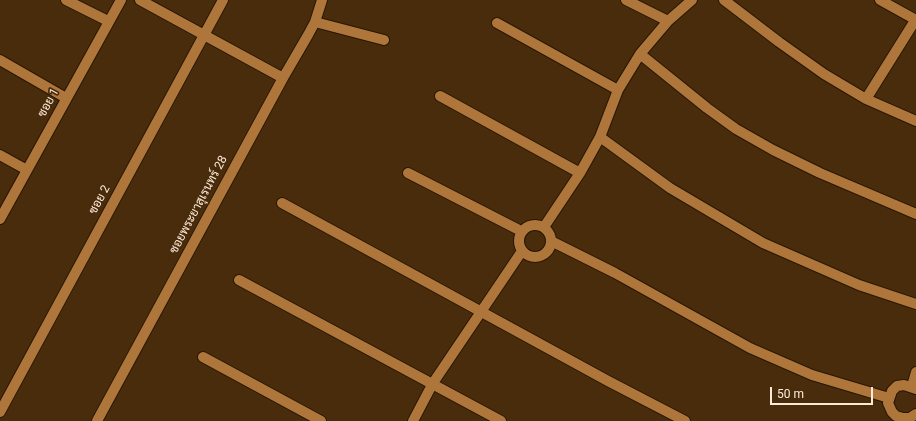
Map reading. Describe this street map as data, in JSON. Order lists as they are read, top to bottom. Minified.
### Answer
{"streets":{"street":["ซอย 1","ซอย 2","ซอยพระยาสุเรนทร์ 28"]},"scale_bar":"50 m"}
